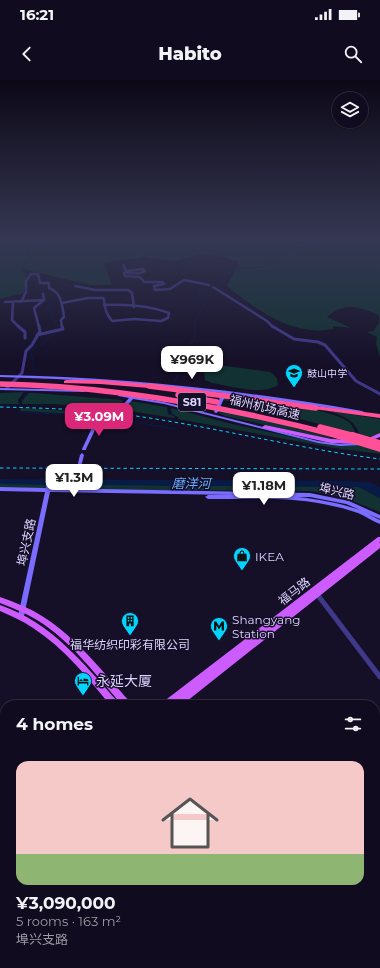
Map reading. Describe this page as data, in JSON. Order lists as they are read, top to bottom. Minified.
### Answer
{"streets":{"highway":["S81","福州机场高速"],"main road":["埠兴路","埠兴支路","福马路"]},"crossings":[["埠兴路","埠兴支路"]],"water":["磨洋河"],"places":{"school or university":["鼓山中学"],"shop":["IKEA"],"building":["福华纺织印彩有限公司"],"metro station":["Shangyang Station"],"hotel":["永延大厦"]},"page":{"status":"16:21","header":"Habito","price":["¥969K","¥3.09M","¥1.3M","¥1.18M"],"heading":"4 homes","list":[{"name":"¥3,090,000","note":"5 rooms · 163 m² · 埠兴支路"}]}}
